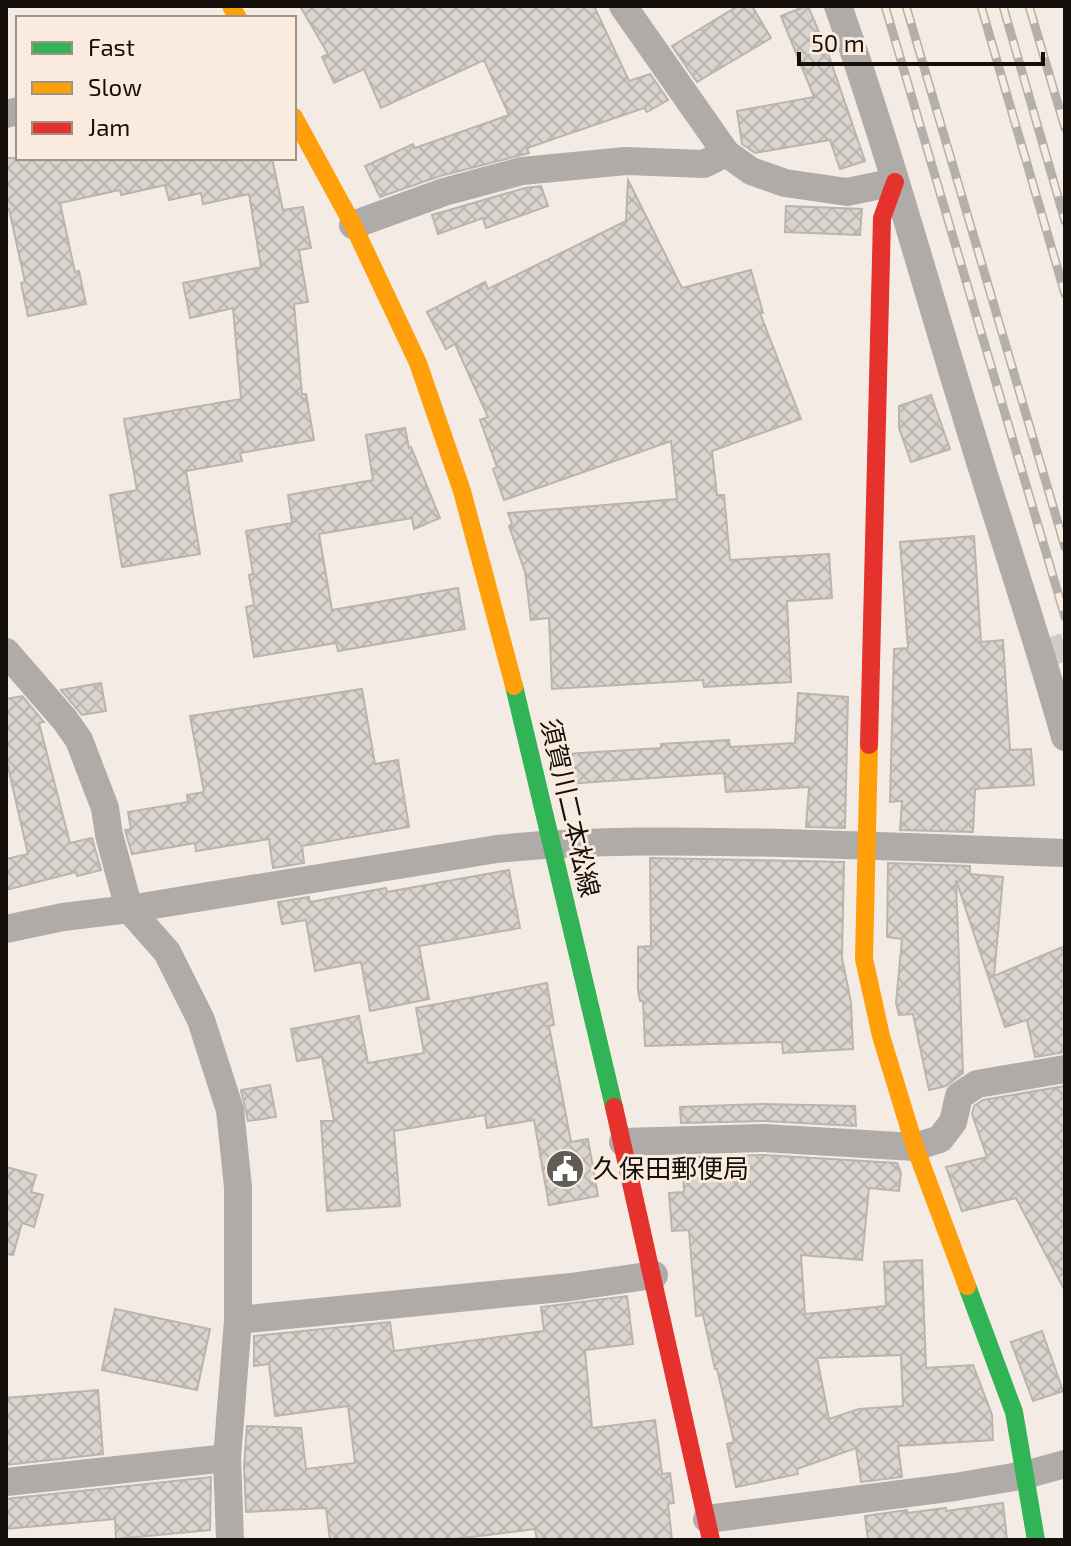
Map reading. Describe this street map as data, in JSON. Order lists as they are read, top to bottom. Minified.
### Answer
{"streets":{"main road":["須賀川二本松線"]},"places":{"public building":["久保田郵便局"]},"legend":["Fast","Slow","Jam"],"scale_bar":"50 m"}
